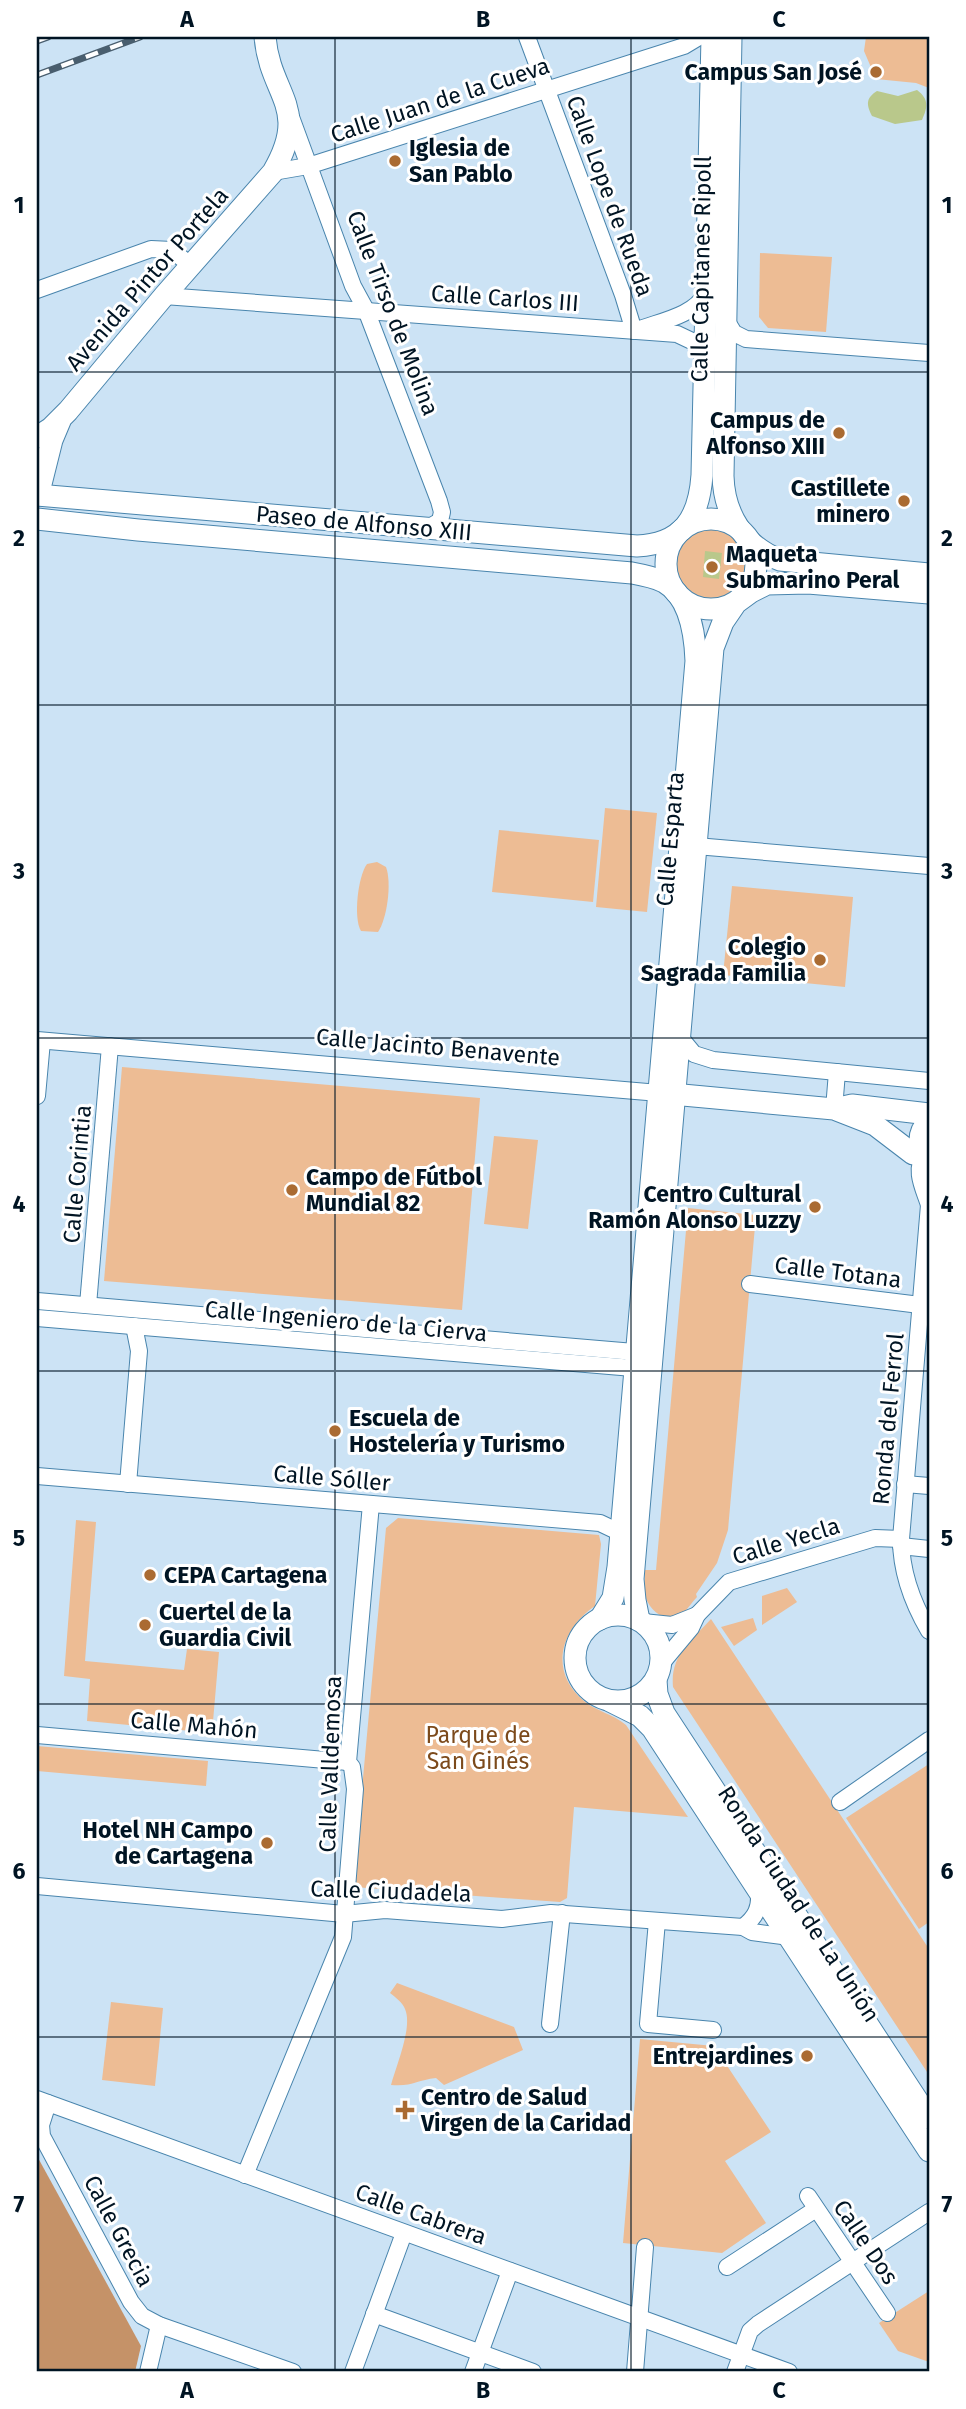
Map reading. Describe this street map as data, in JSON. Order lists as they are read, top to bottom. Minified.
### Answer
{"streets":{"main road":["Calle Capitanes Ripoll","Avenida Pintor Portela","Calle Tirso de Molina","Paseo de Alfonso XIII","Calle Esparta","Calle Jacinto Benavente","Ronda Ciudad de La Unión"],"street":["Calle Juan de la Cueva","Calle Lope de Rueda","Calle Carlos III","Calle Corintia","Calle Totana","Calle Ingeniero de la Cierva","Ronda del Ferrol","Calle Sóller","Calle Yecla","Calle Mahón","Calle Valldemosa","Calle Ciudadela","Calle Cabrera","Calle Grecia","Calle Dos"]},"crossings":[["Calle Juan de la Cueva","Calle Lope de Rueda"],["Calle Juan de la Cueva","Avenida Pintor Portela"],["Calle Juan de la Cueva","Calle Tirso de Molina"],["Calle Lope de Rueda","Calle Carlos III"],["Calle Capitanes Ripoll","Calle Carlos III"],["Calle Capitanes Ripoll","Paseo de Alfonso XIII"],["Calle Capitanes Ripoll","Calle Esparta"],["Avenida Pintor Portela","Calle Carlos III"],["Avenida Pintor Portela","Calle Tirso de Molina"],["Avenida Pintor Portela","Paseo de Alfonso XIII"],["Calle Carlos III","Calle Tirso de Molina"],["Calle Tirso de Molina","Paseo de Alfonso XIII"],["Paseo de Alfonso XIII","Calle Esparta"],["Calle Esparta","Calle Jacinto Benavente"],["Calle Jacinto Benavente","Calle Corintia"],["Calle Jacinto Benavente","Ronda del Ferrol"],["Calle Totana","Ronda del Ferrol"],["Ronda del Ferrol","Calle Yecla"],["Calle Sóller","Calle Valldemosa"],["Calle Mahón","Calle Valldemosa"],["Calle Valldemosa","Calle Ciudadela"],["Calle Valldemosa","Calle Cabrera"],["Calle Ciudadela","Ronda Ciudad de La Unión"],["Calle Cabrera","Calle Grecia"]],"parks":["Parque de San Ginés"],"places":{"other":["Campus San José","Iglesia de San Pablo","Campus de Alfonso XIII","Castillete minero","Maqueta Submarino Peral","Colegio Sagrada Familia","Campo de Fútbol Mundial 82","Centro Cultural Ramón Alonso Luzzy","Escuela de Hostelería y Turismo","CEPA Cartagena","Cuertel de la Guardia Civil","Hotel NH Campo de Cartagena","Entrejardines"],"health":["Centro de Salud Virgen de la Caridad"]},"grid":{"columns":["A","B","C"],"rows":["1","2","3","4","5","6","7"]}}
